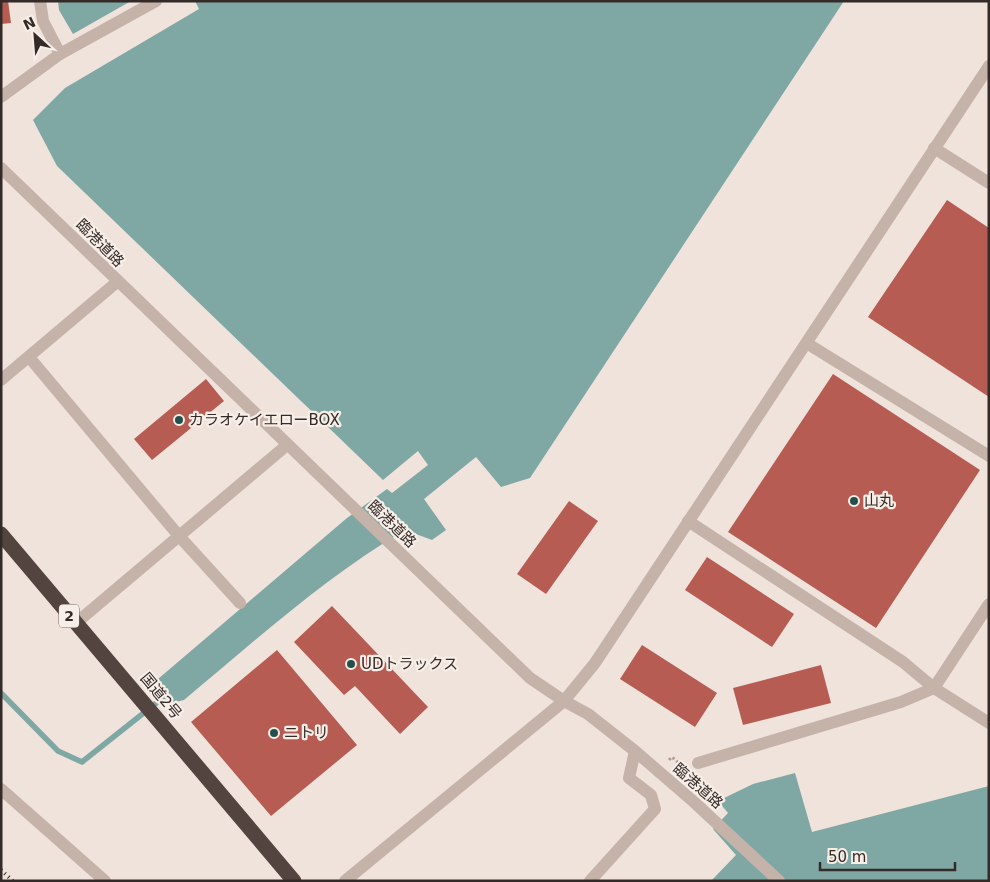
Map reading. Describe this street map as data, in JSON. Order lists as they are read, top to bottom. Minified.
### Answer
{"streets":{"highway":["2","国道2号"],"street":["臨港道路"]},"places":["カラオケイエローBOX","山丸","UDトラックス","ニトリ"],"scale_bar":"50 m","north":"top left"}
